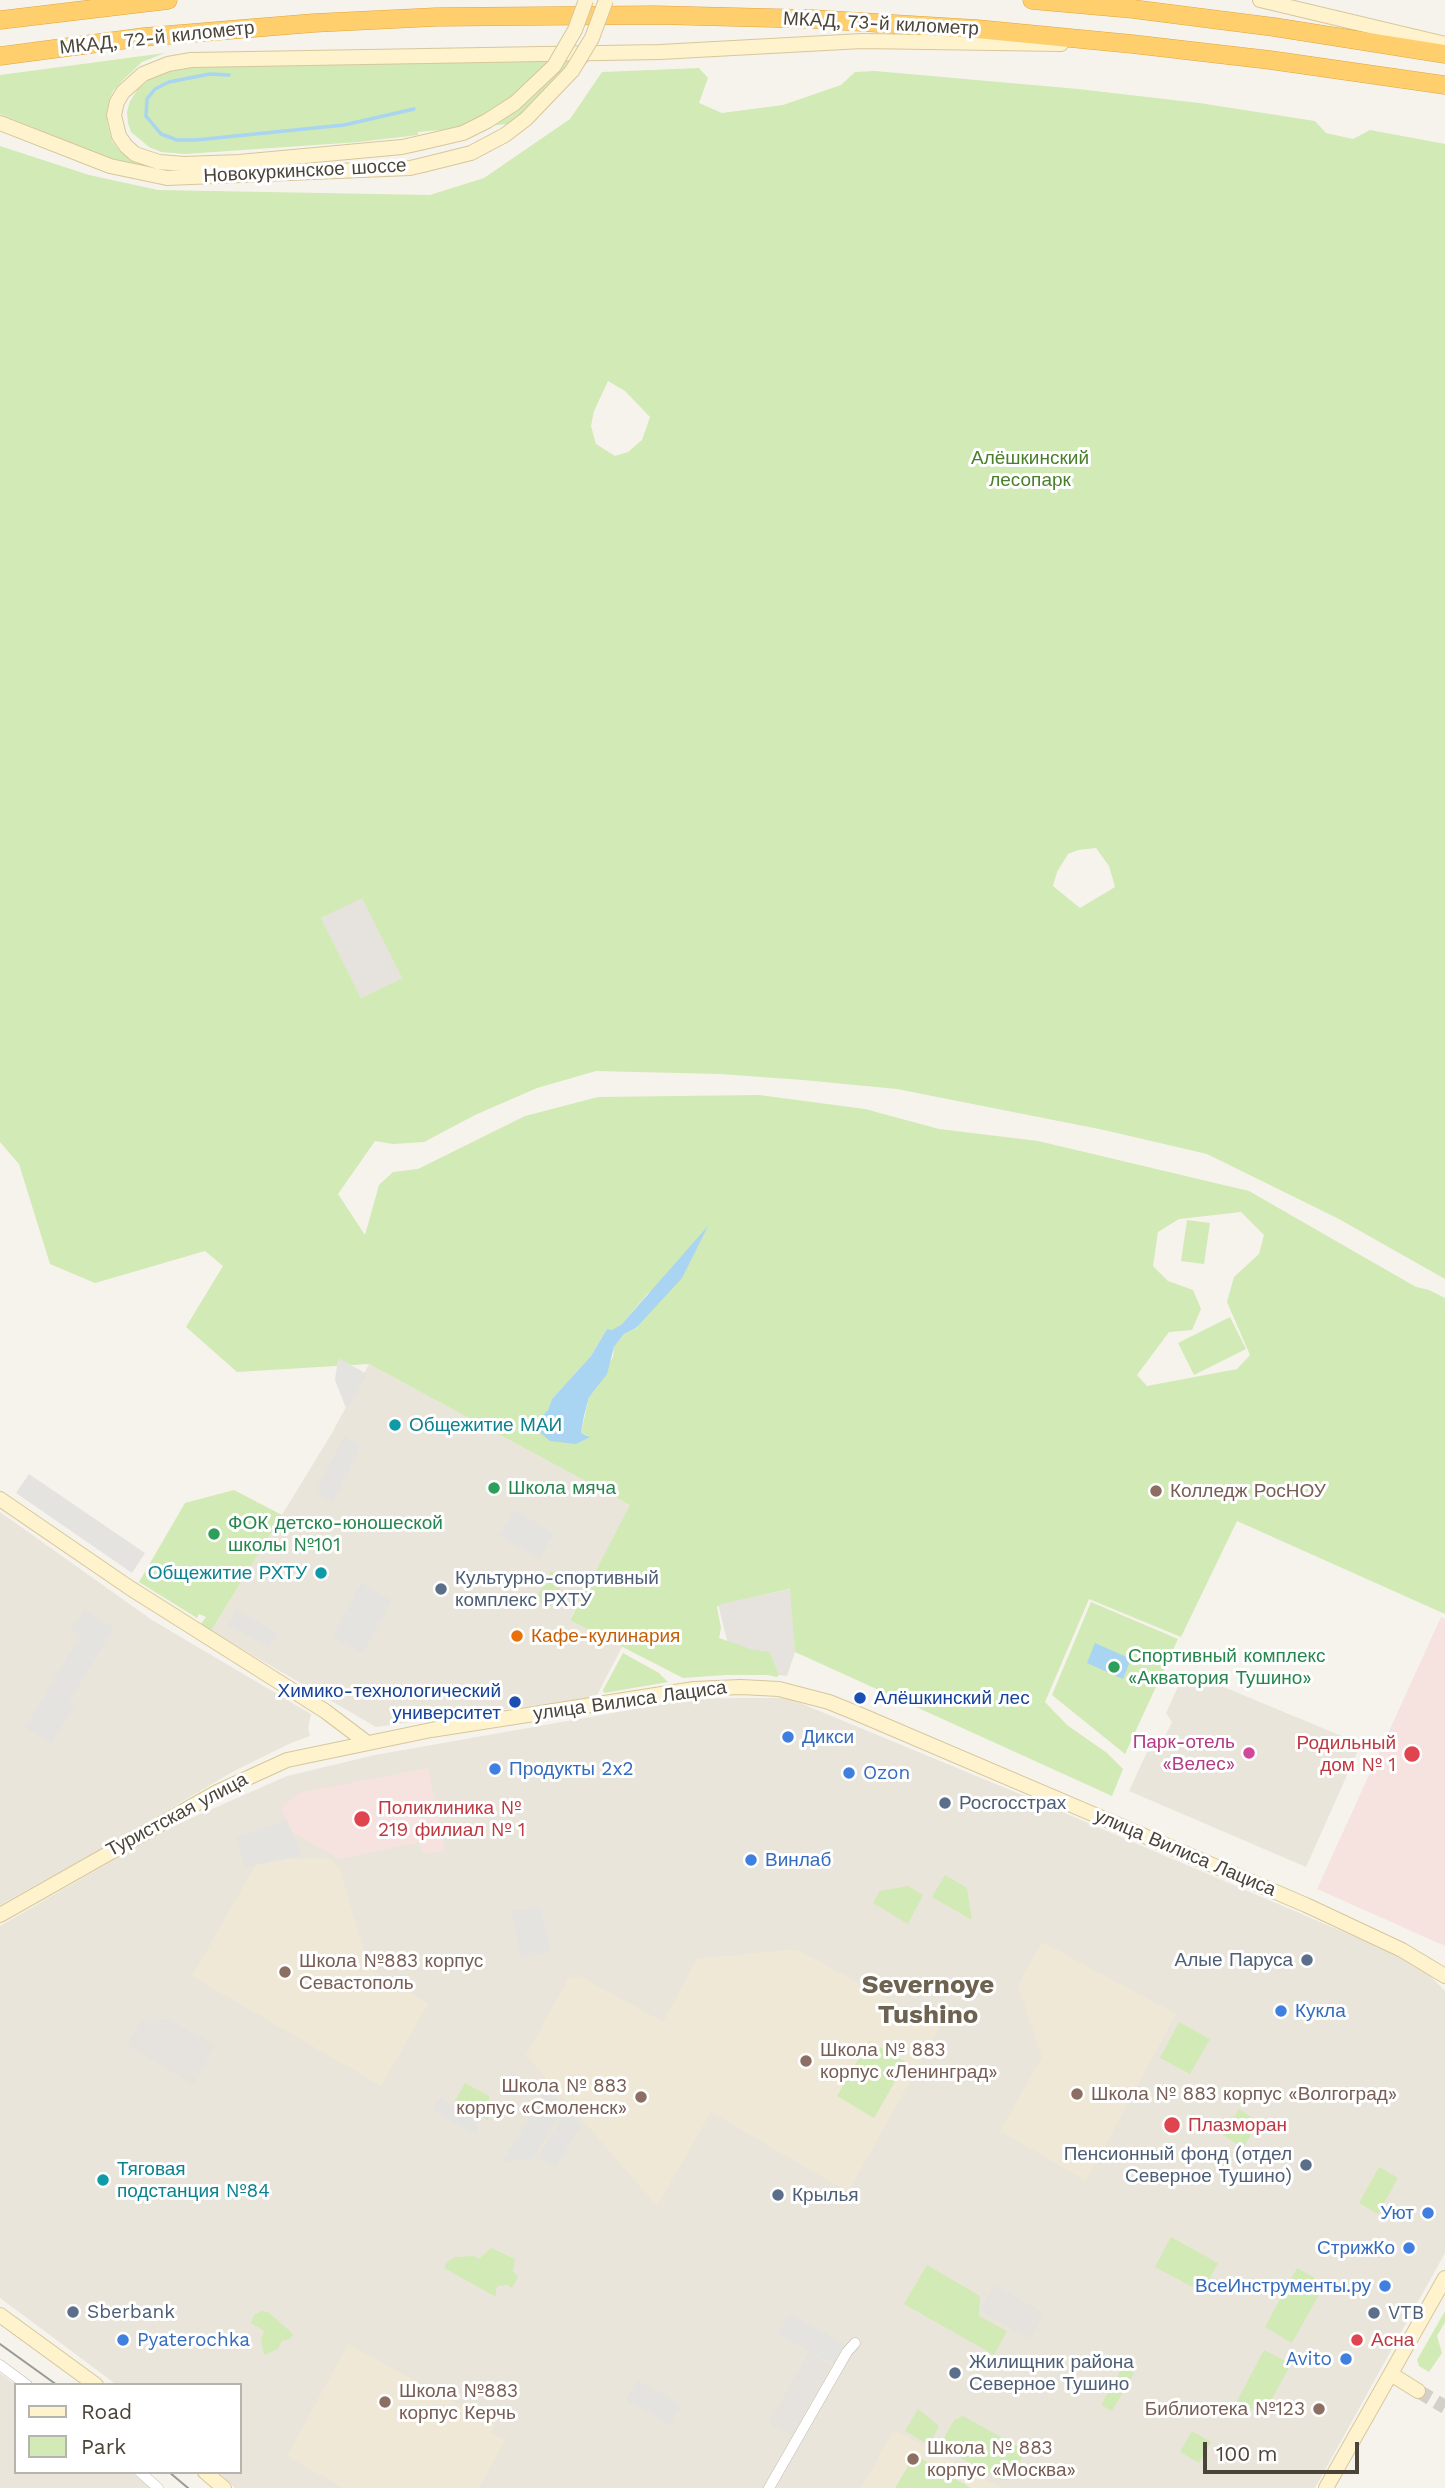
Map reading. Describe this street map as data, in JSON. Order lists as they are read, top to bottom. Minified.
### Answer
{"streets":{"highway":["МКАД, 73-й километр","МКАД, 72-й километр"],"main road":["Новокуркинское шоссе","улица Вилиса Лациса","Туристская улица"]},"crossings":[["МКАД, 73-й километр","МКАД, 72-й километр"],["МКАД, 73-й километр","Новокуркинское шоссе"],["улица Вилиса Лациса","Туристская улица"]],"districts":["Severnoye Tushino"],"parks":["Алёшкинский лесопарк"],"places":["Общежитие МАИ","Школа мяча","Колледж РосНОУ","ФОК детско-юношеской школы №101","Общежитие РХТУ","Культурно-спортивный комплекс РХТУ","Кафе-кулинария","Спортивный комплекс «Акватория Тушино»","Алёшкинский лес","Химико-технологический университет","Дикси","Парк-отель «Велес»","Родильный дом № 1","Продукты 2x2","Ozon","Росгосстрах","Поликлиника № 219 филиал № 1","Винлаб","Алые Паруса","Школа №883 корпус Севастополь","Кукла","Школа № 883 корпус «Ленинград»","Школа № 883 корпус «Волгоград»","Школа № 883 корпус «Смоленск»","Плазморан","Пенсионный фонд (отдел Северное Тушино)","Тяговая подстанция №84","Крылья","Уют","СтрижКо","ВсеИнструменты.ру","Sberbank","VTB","Pyaterochka","Асна","Avito","Жилищник района Северное Тушино","Школа №883 корпус Керчь","Библиотека №123","Школа № 883 корпус «Москва»"],"legend":["Road","Park"],"scale_bar":"100 m"}
